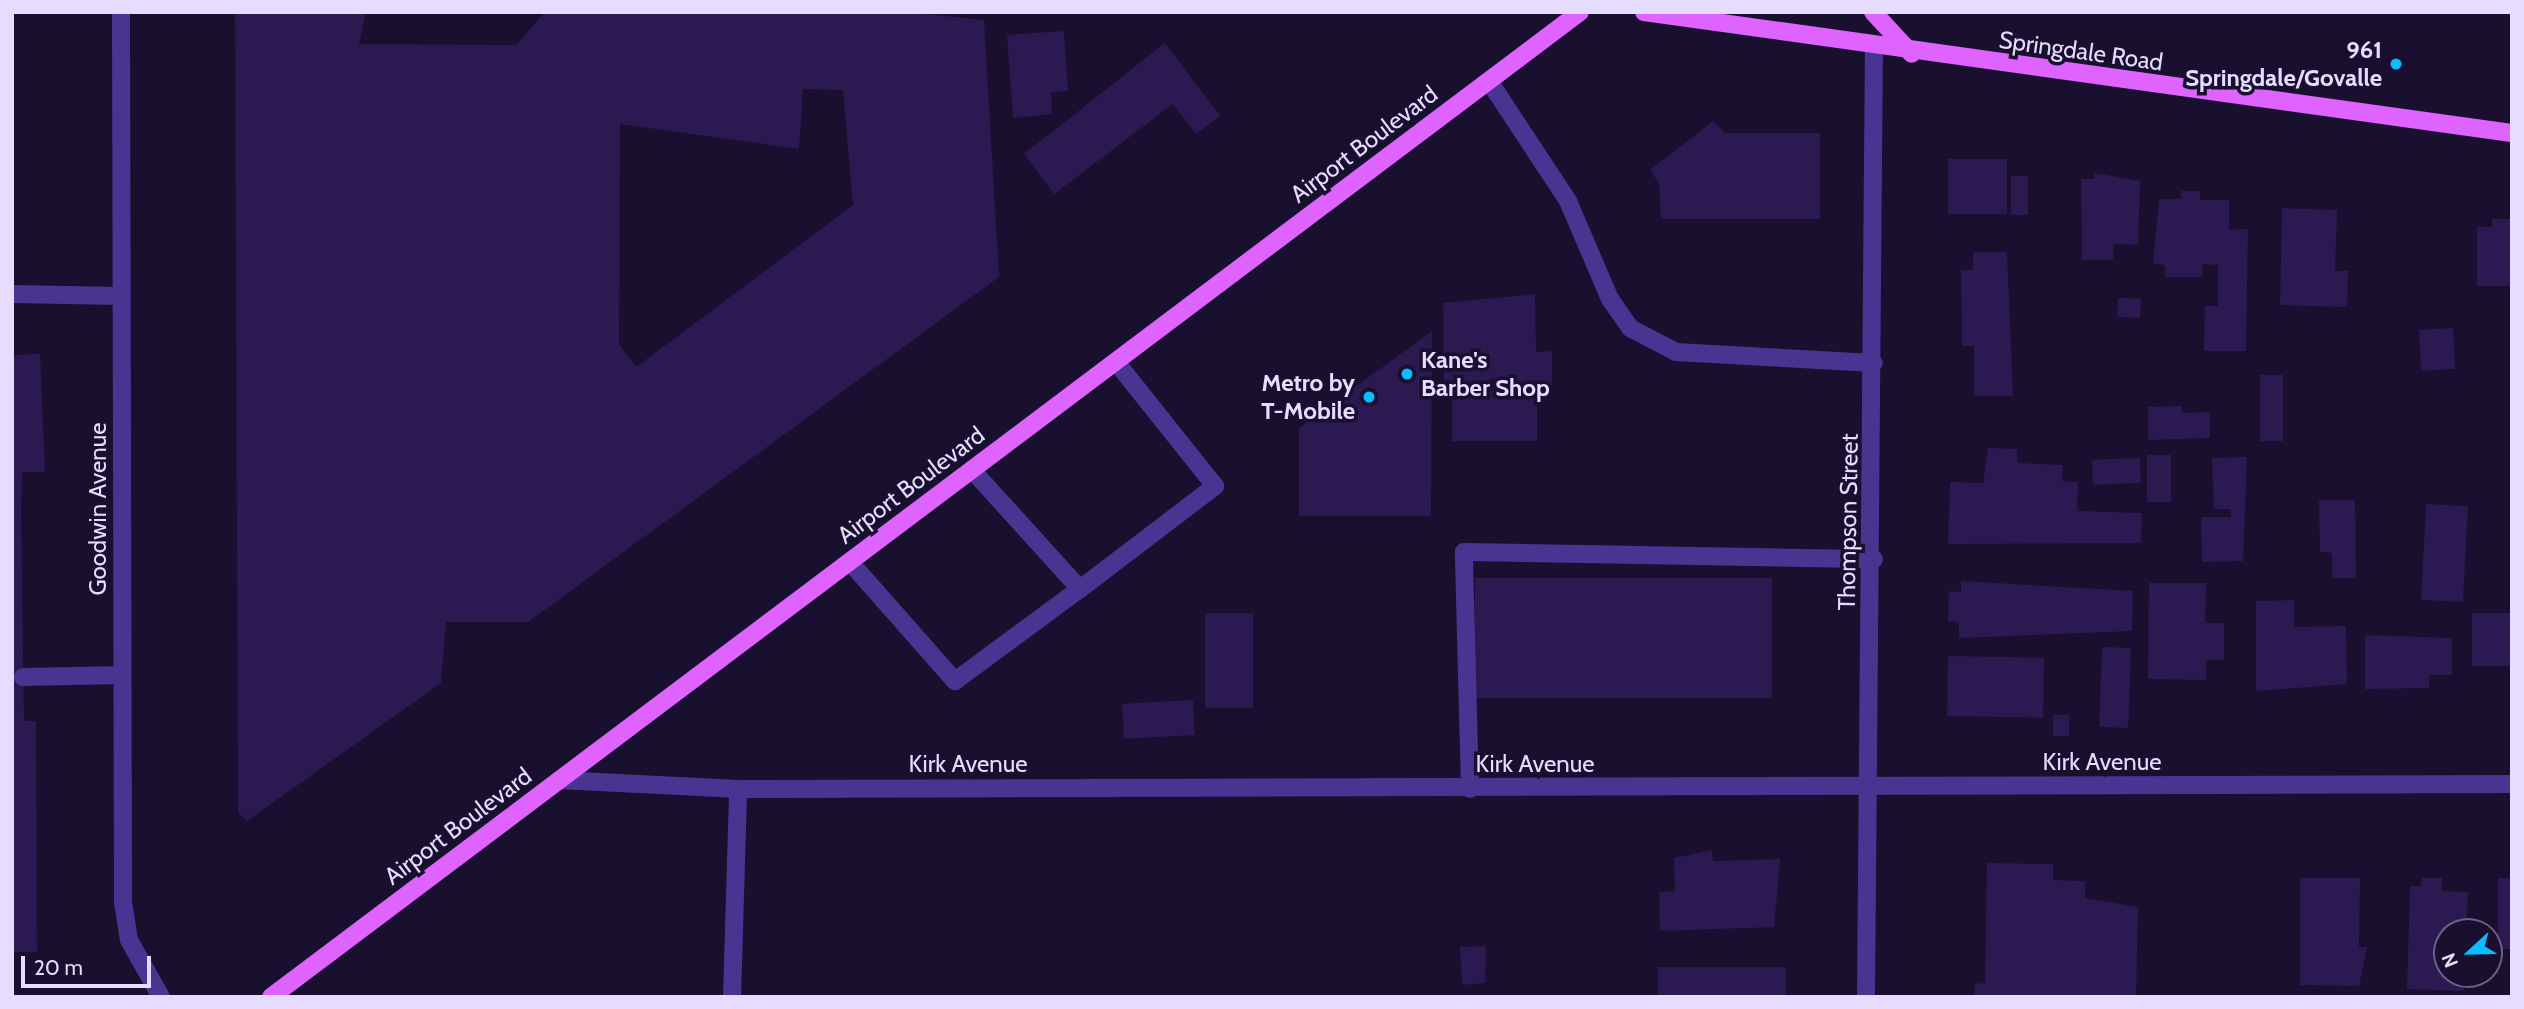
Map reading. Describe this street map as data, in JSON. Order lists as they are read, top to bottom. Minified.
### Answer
{"streets":{"main road":["Springdale Road","Airport Boulevard"],"street":["Goodwin Avenue","Thompson Street","Kirk Avenue"]},"crossings":[["Springdale Road","Thompson Street"],["Airport Boulevard","Kirk Avenue"],["Thompson Street","Kirk Avenue"]],"places":["961 Springdale/Govalle","Kane's Barber Shop","Metro by T-Mobile"],"scale_bar":"20 m","north":"left"}
